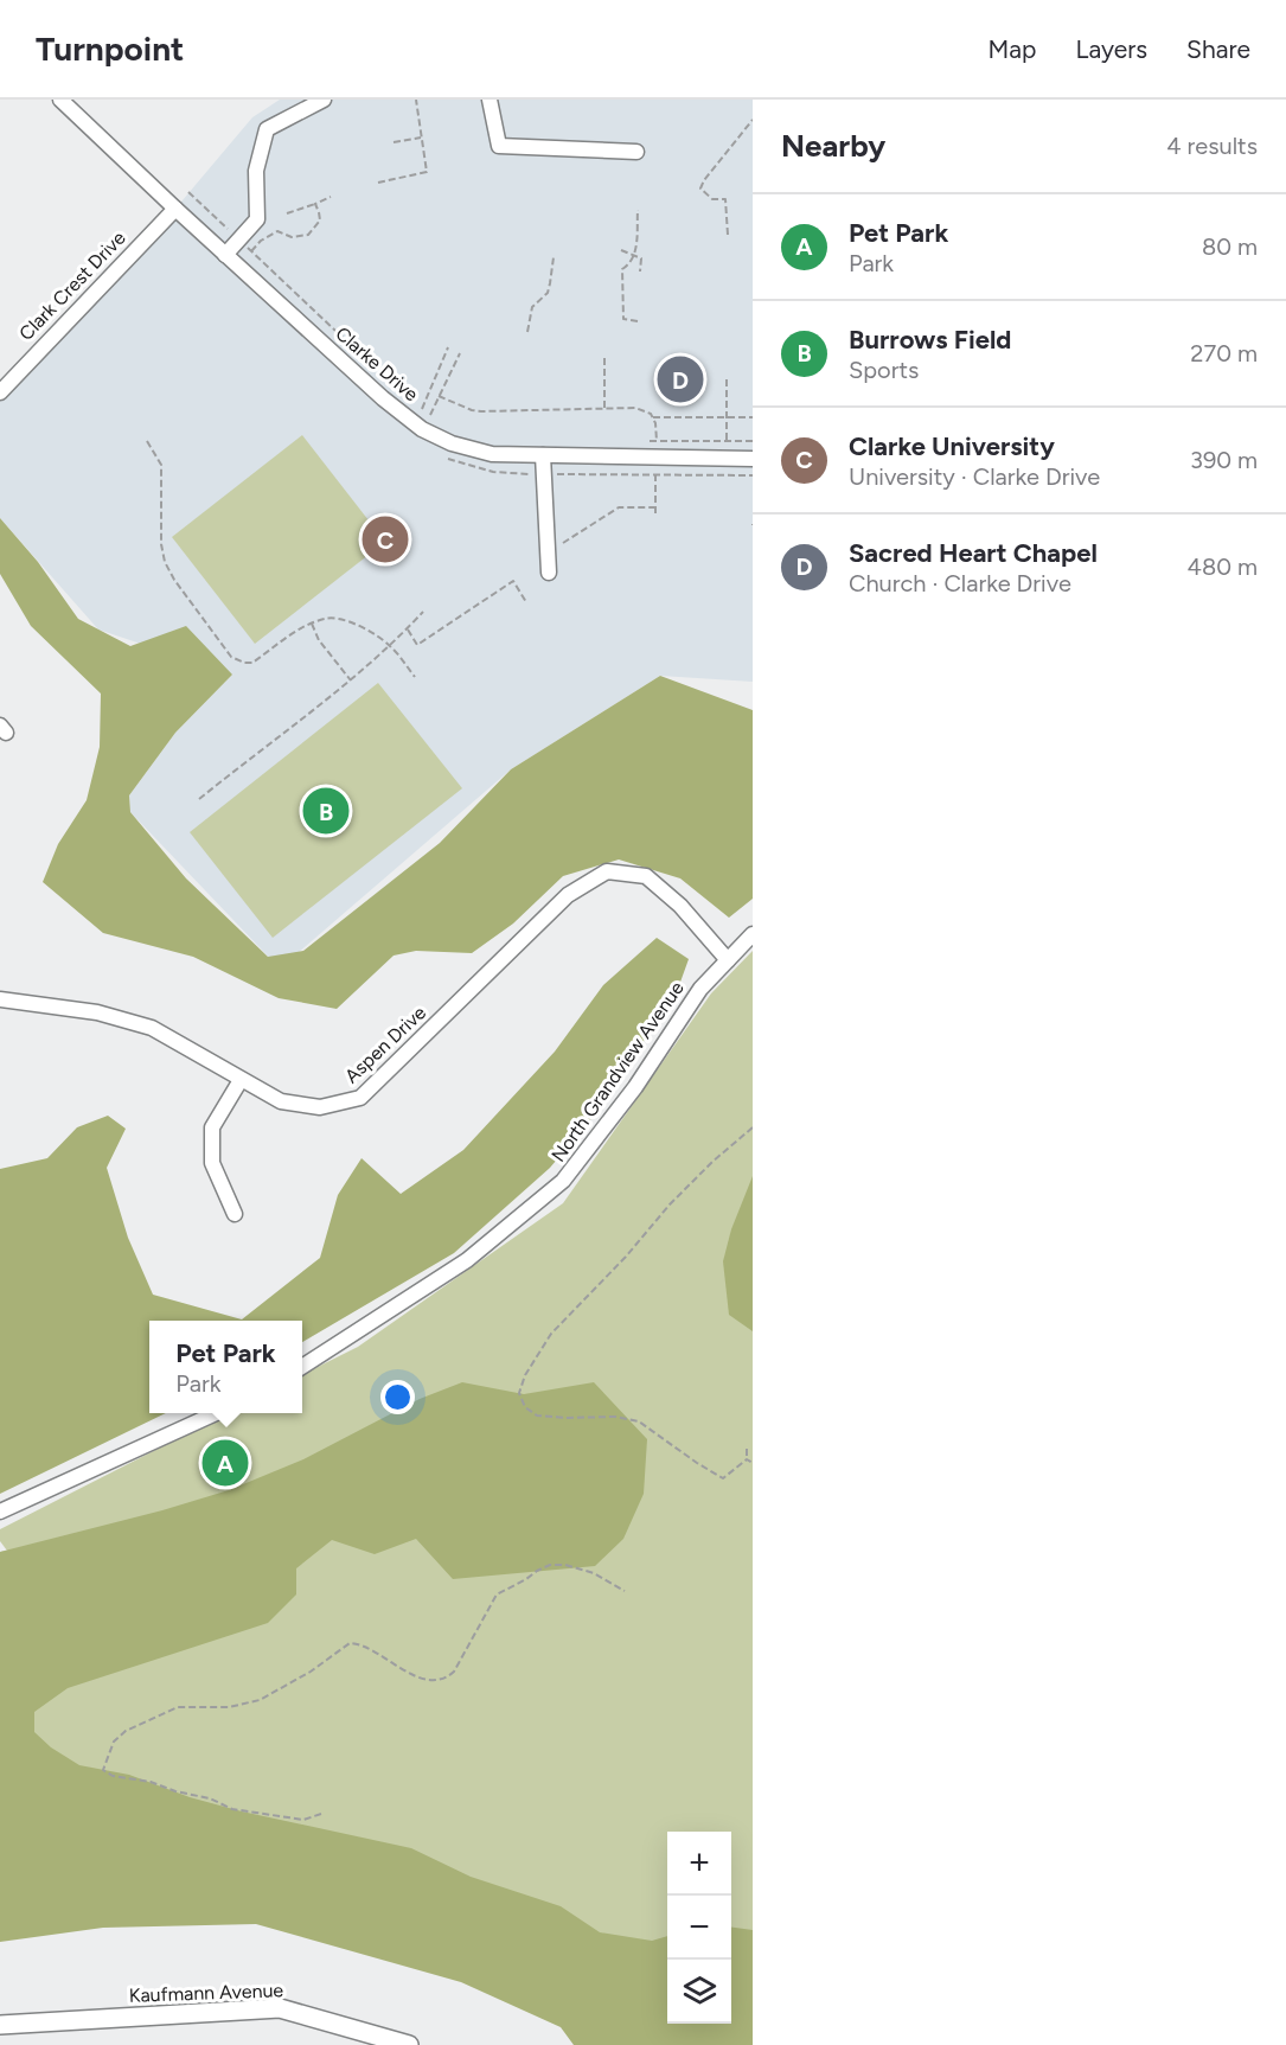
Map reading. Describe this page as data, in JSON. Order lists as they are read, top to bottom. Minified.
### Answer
{"streets":{"main road":["Kaufmann Avenue"],"street":["Clark Crest Drive","Clarke Drive","Aspen Drive","North Grandview Avenue"]},"crossings":[["Clark Crest Drive","Clarke Drive"],["Aspen Drive","North Grandview Avenue"]],"page":{"header":"Turnpoint","nav":["Map","Layers","Share"],"heading":["Nearby","4 results"],"list":[{"mark":"A","name":"Pet Park","note":"Park","value":"80 m"},{"mark":"B","name":"Burrows Field","note":"Sports","value":"270 m"},{"mark":"C","name":"Clarke University","note":"University · Clarke Drive","value":"390 m"},{"mark":"D","name":"Sacred Heart Chapel","note":"Church · Clarke Drive","value":"480 m"}],"pins":["D","C","B","A"],"popup":["Pet Park","Park"],"map_buttons":["+","−"]}}
